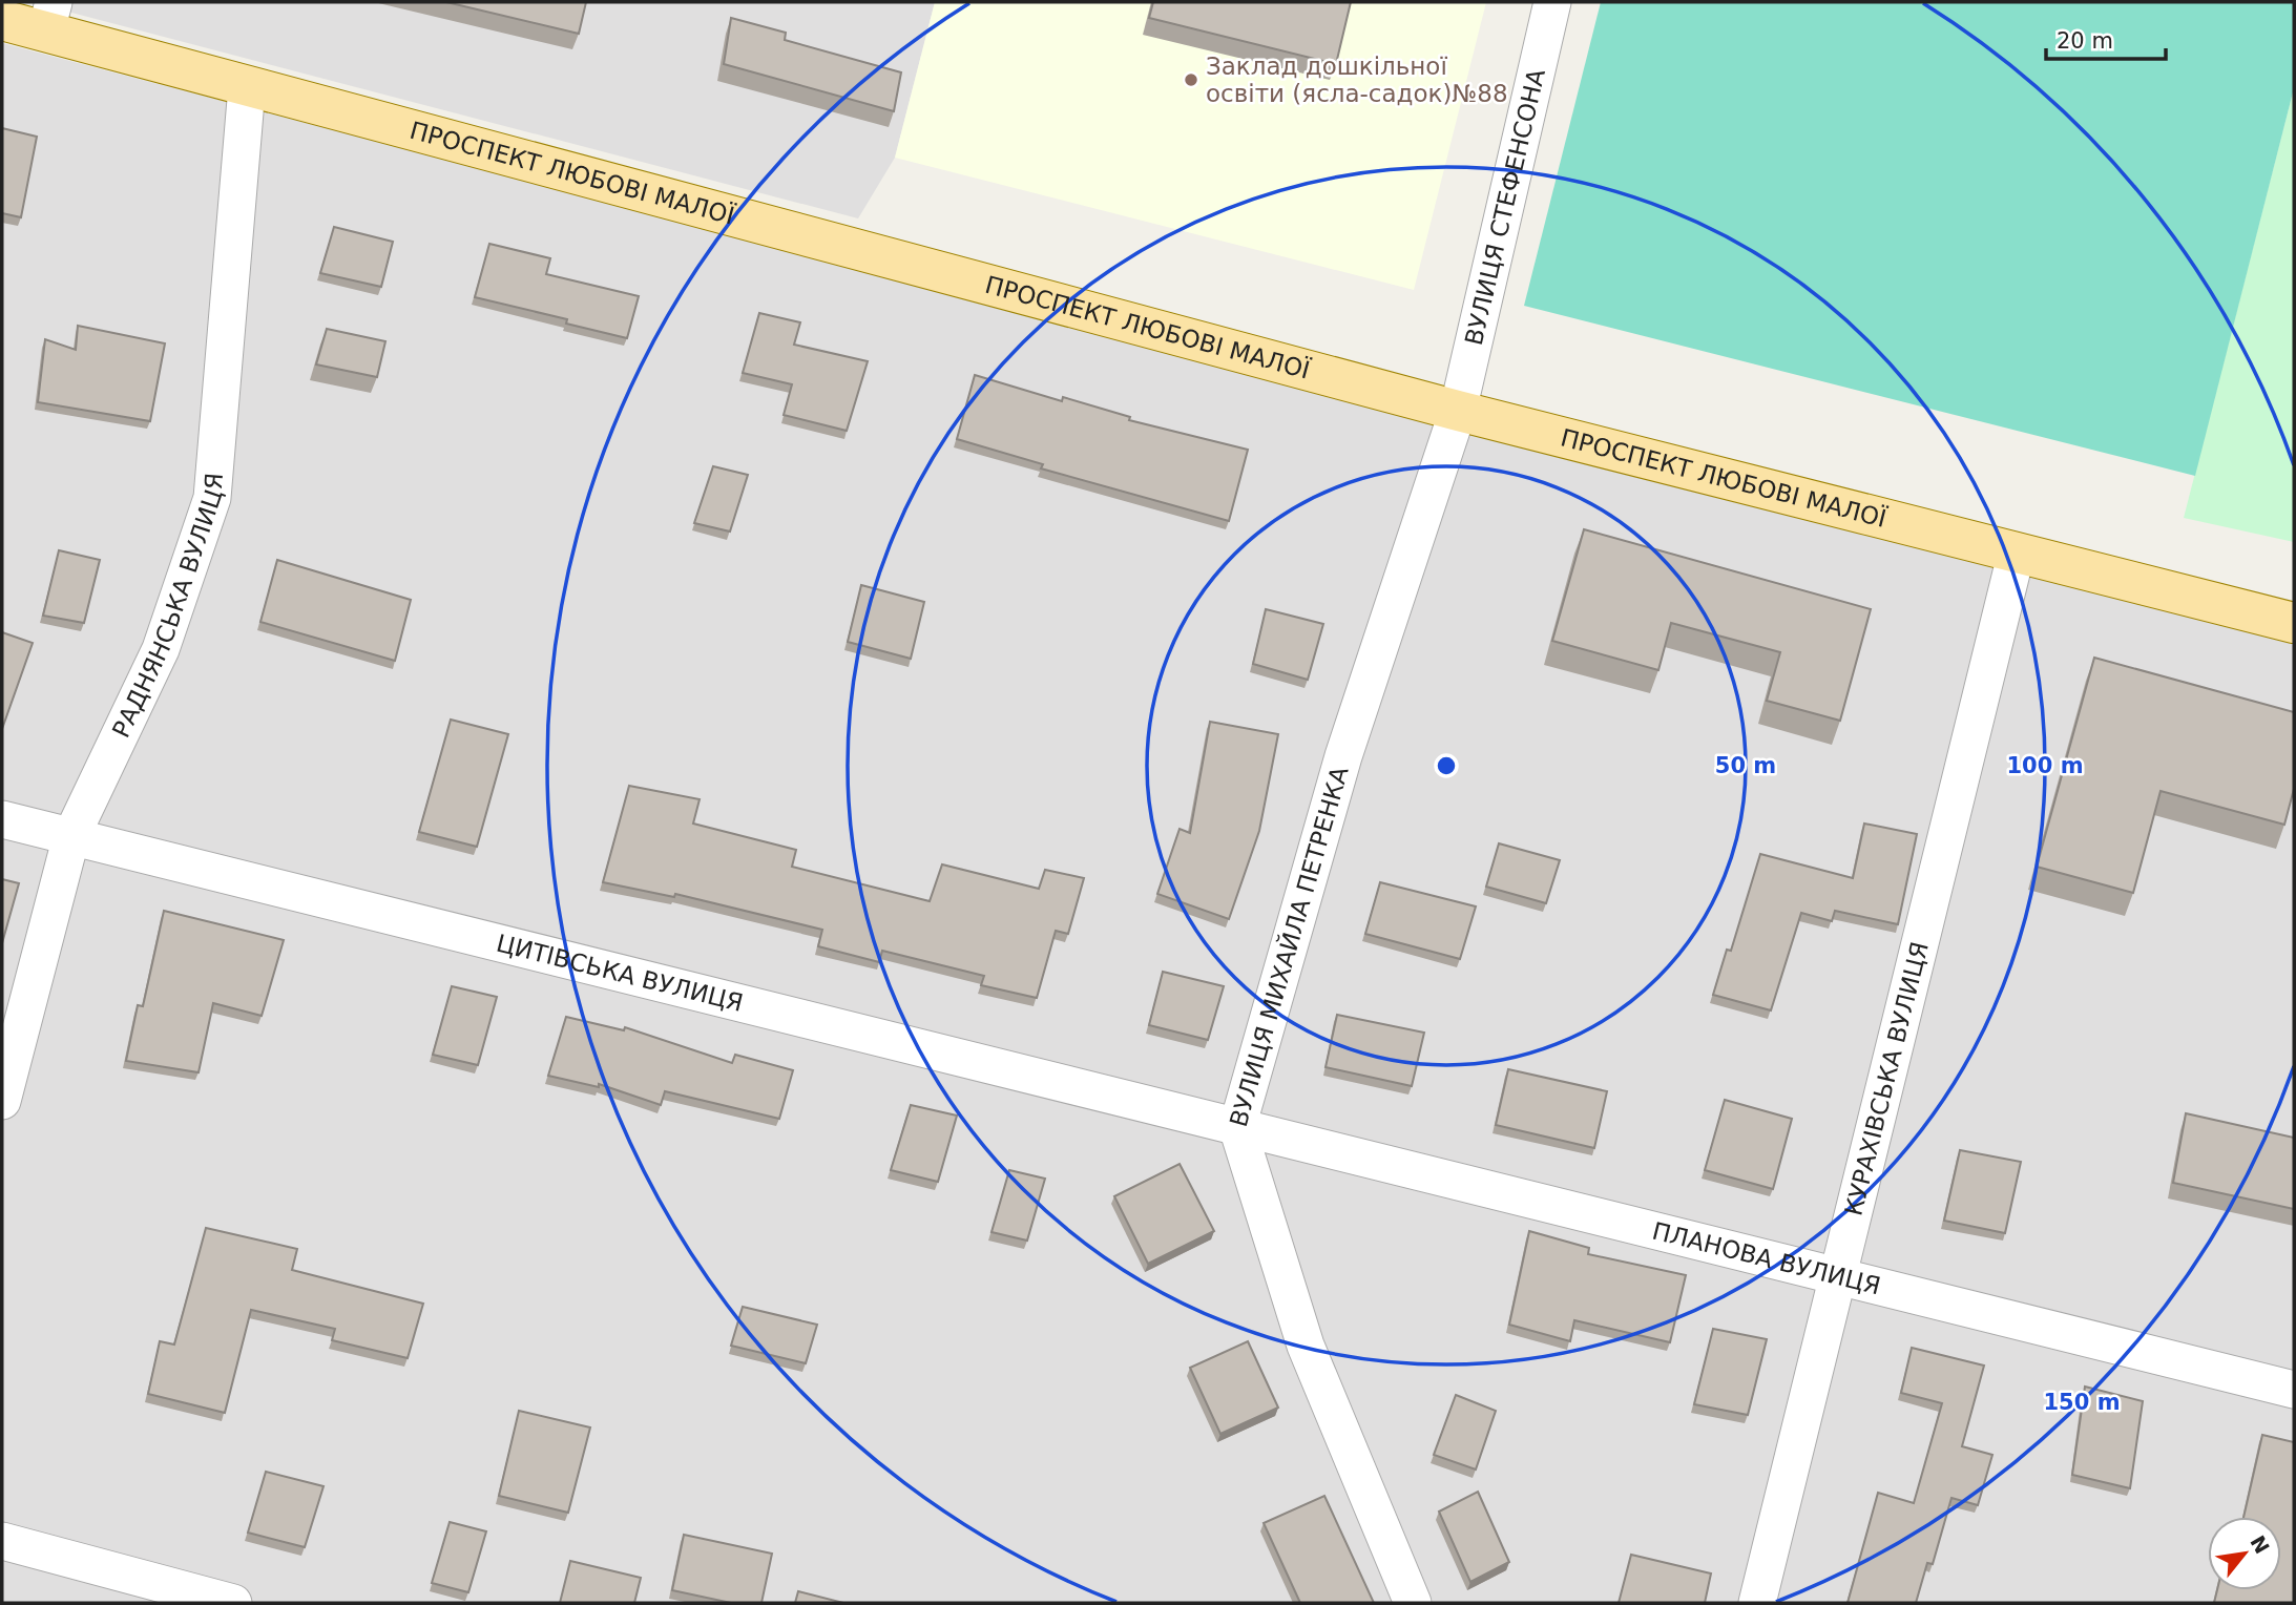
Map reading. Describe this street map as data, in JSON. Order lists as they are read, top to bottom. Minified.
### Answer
{"streets":{"main road":["ПРОСПЕКТ ЛЮБОВІ МАЛОЇ"],"street":["ВУЛИЦЯ СТЕФЕНСОНА","РАДНЯНСЬКА ВУЛИЦЯ","ВУЛИЦЯ МИХАЙЛА ПЕТРЕНКА","ЦИТІВСЬКА ВУЛИЦЯ","КУРАХІВСЬКА ВУЛИЦЯ","ПЛАНОВА ВУЛИЦЯ"]},"crossings":[["ПРОСПЕКТ ЛЮБОВІ МАЛОЇ","ВУЛИЦЯ СТЕФЕНСОНА"],["ПРОСПЕКТ ЛЮБОВІ МАЛОЇ","РАДНЯНСЬКА ВУЛИЦЯ"],["ПРОСПЕКТ ЛЮБОВІ МАЛОЇ","ВУЛИЦЯ МИХАЙЛА ПЕТРЕНКА"],["ПРОСПЕКТ ЛЮБОВІ МАЛОЇ","КУРАХІВСЬКА ВУЛИЦЯ"],["ВУЛИЦЯ СТЕФЕНСОНА","ВУЛИЦЯ МИХАЙЛА ПЕТРЕНКА"],["РАДНЯНСЬКА ВУЛИЦЯ","ЦИТІВСЬКА ВУЛИЦЯ"],["ВУЛИЦЯ МИХАЙЛА ПЕТРЕНКА","ЦИТІВСЬКА ВУЛИЦЯ"],["ВУЛИЦЯ МИХАЙЛА ПЕТРЕНКА","ПЛАНОВА ВУЛИЦЯ"],["ЦИТІВСЬКА ВУЛИЦЯ","ПЛАНОВА ВУЛИЦЯ"],["КУРАХІВСЬКА ВУЛИЦЯ","ПЛАНОВА ВУЛИЦЯ"]],"places":["Заклад дошкільної освіти (ясла-садок)№88"],"scale_bar":"20 m","north":"top right","rings":["50 m","100 m","150 m"]}
